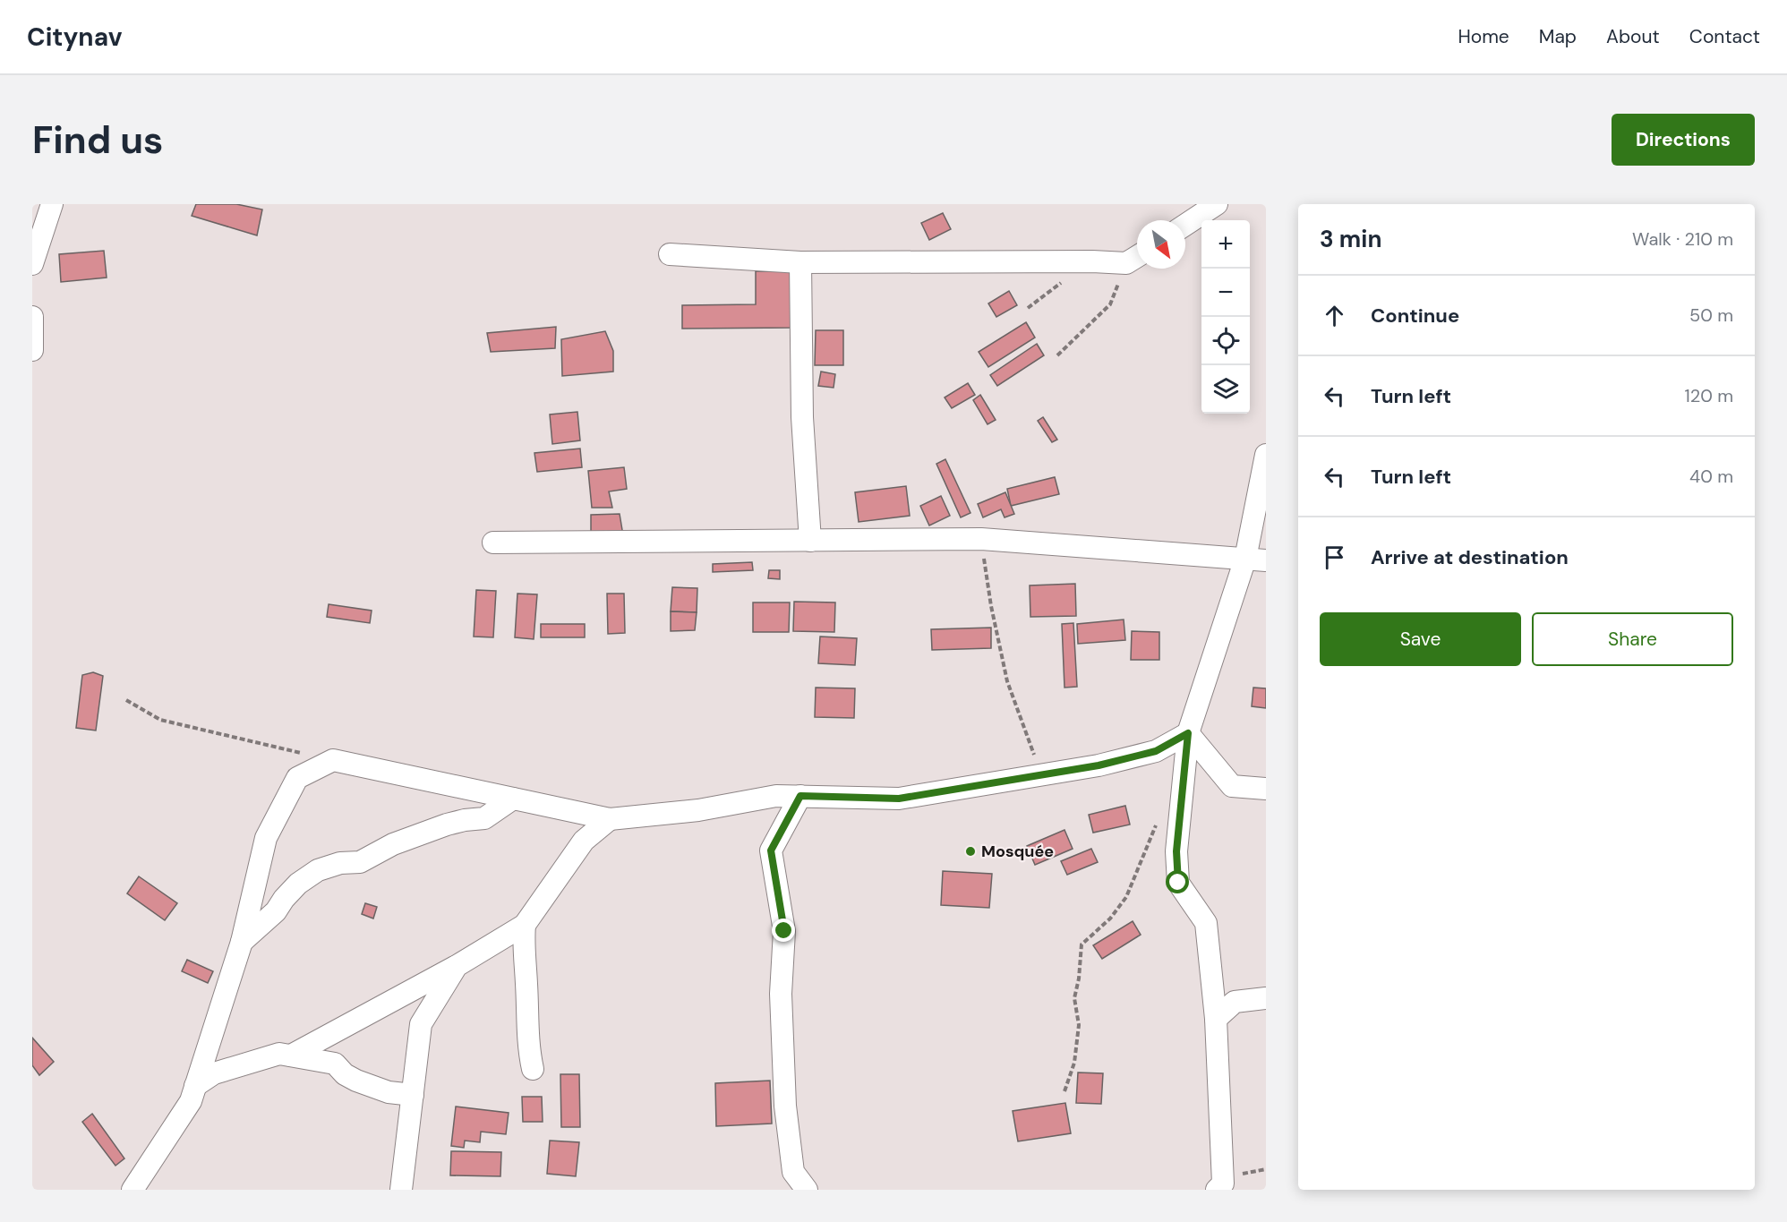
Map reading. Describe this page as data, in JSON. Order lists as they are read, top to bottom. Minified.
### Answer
{"places":["Mosquée"],"north":"bottom right","page":{"header":"Citynav","nav":["Home","Map","About","Contact"],"buttons":["Directions",["Save","Share"]],"title":"Find us","heading":["3 min","Walk · 210 m"],"map_buttons":["+","−"],"list":[["Continue","50 m"],["Turn left","120 m"],["Turn left","40 m"],"Arrive at destination"]}}
